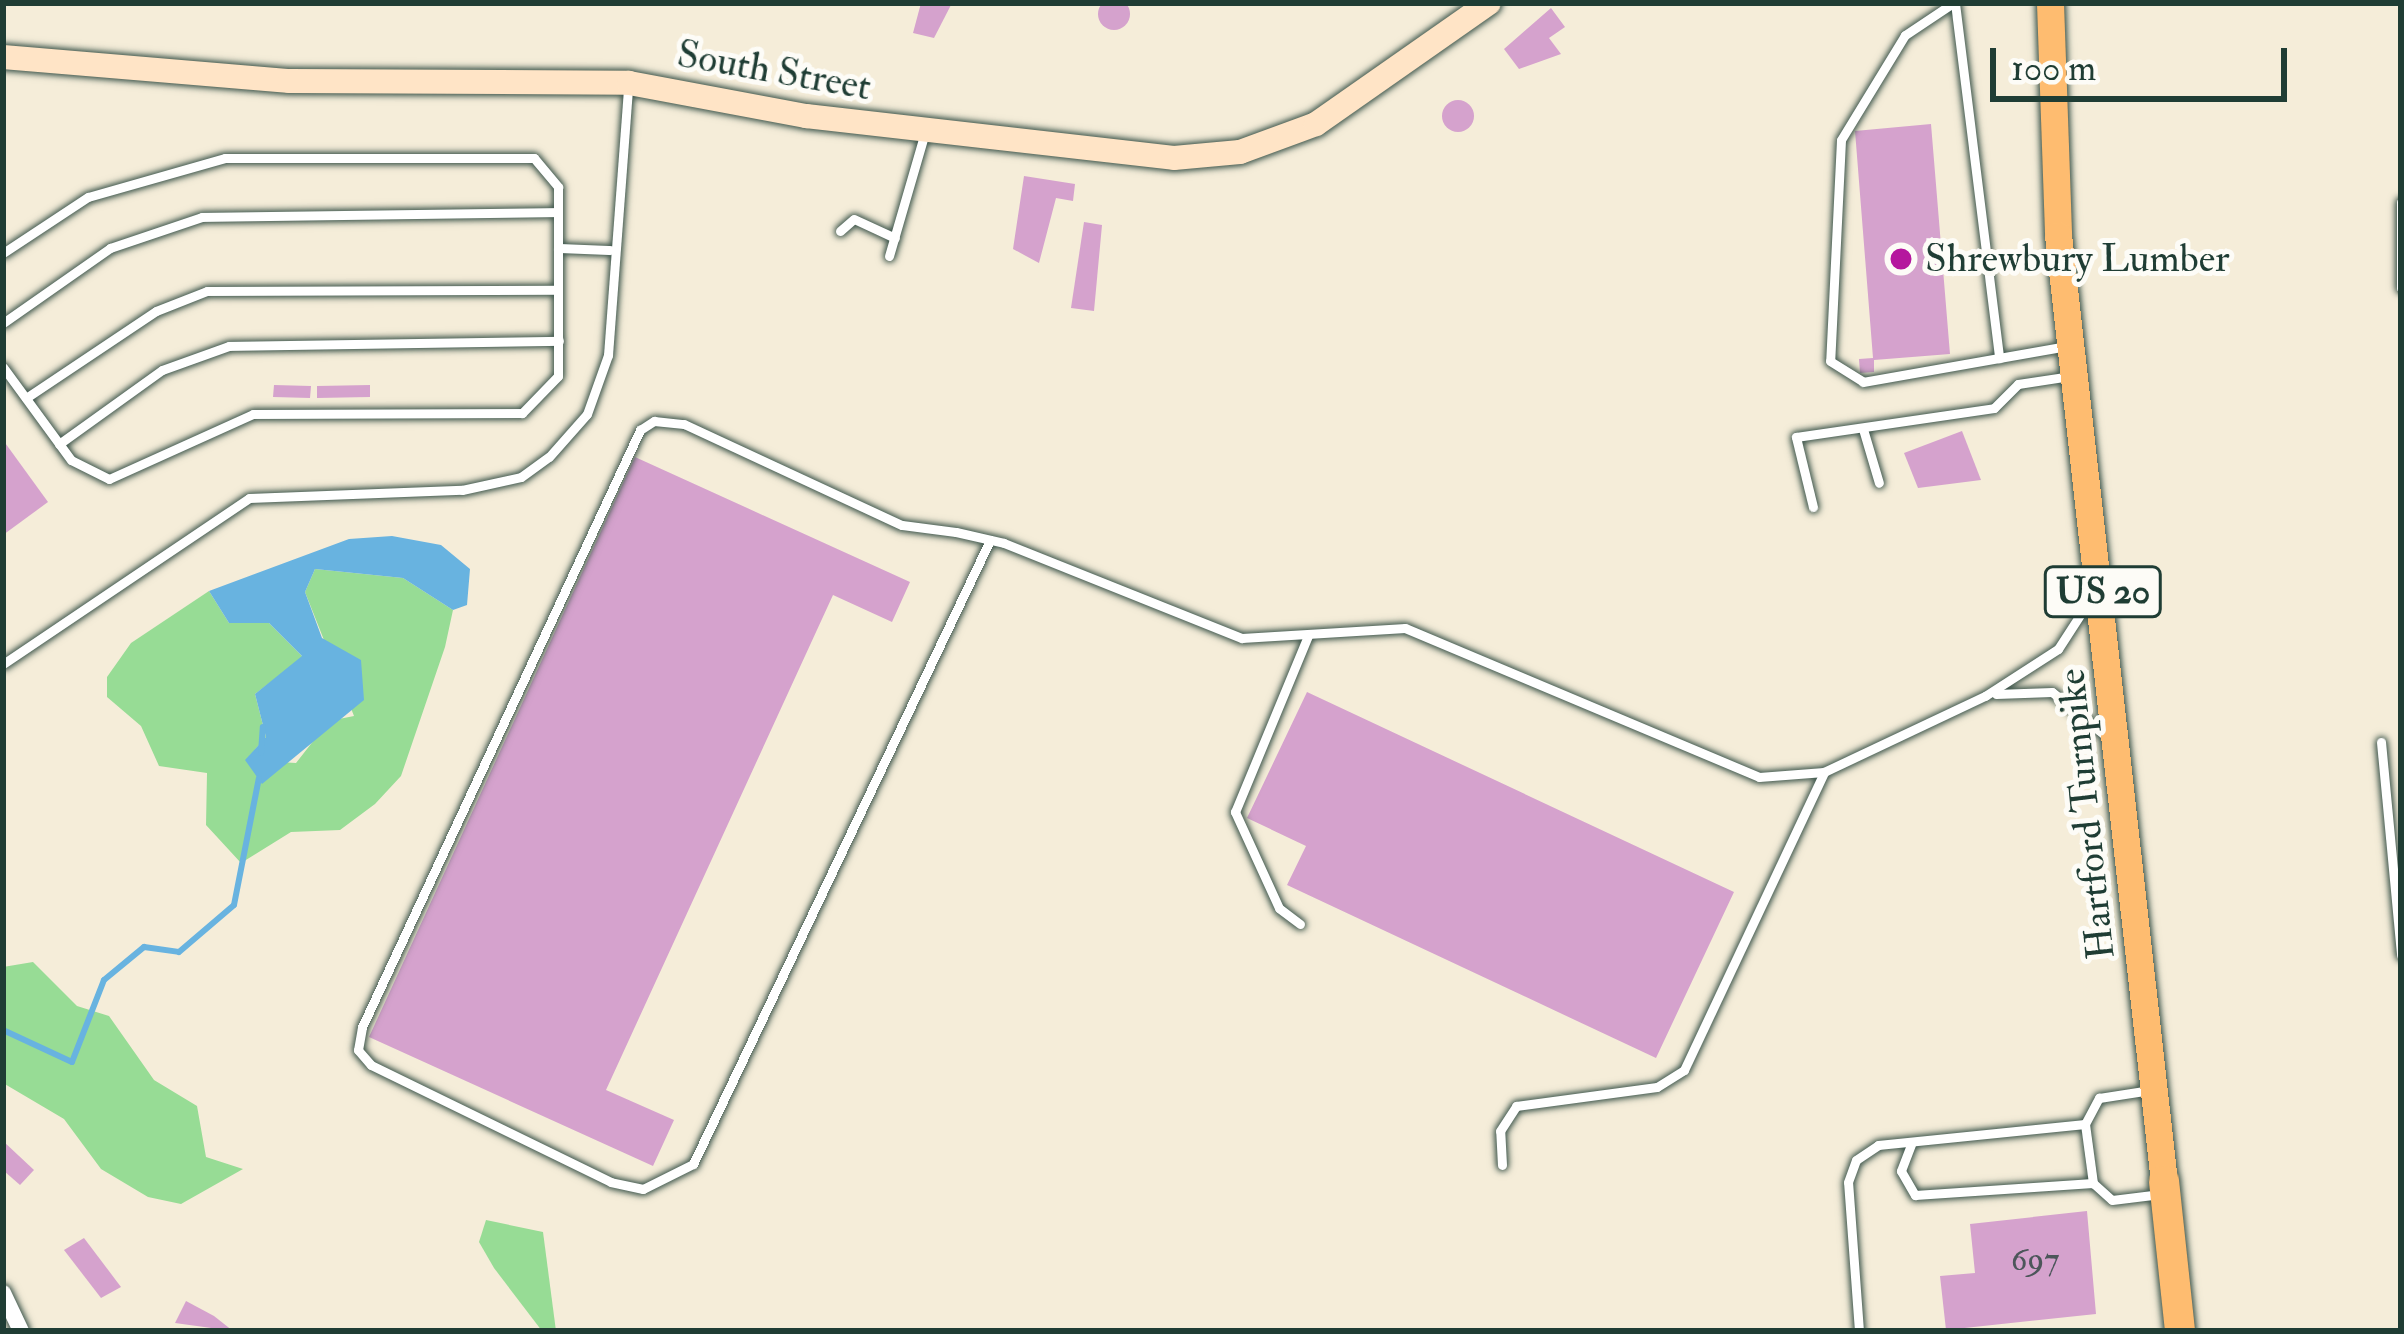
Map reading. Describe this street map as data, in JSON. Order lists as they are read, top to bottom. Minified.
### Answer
{"streets":{"highway":["US 20","Hartford Turnpike"],"street":["South Street"]},"places":["Shrewbury Lumber"],"house_numbers":["697"],"scale_bar":"100 m"}
